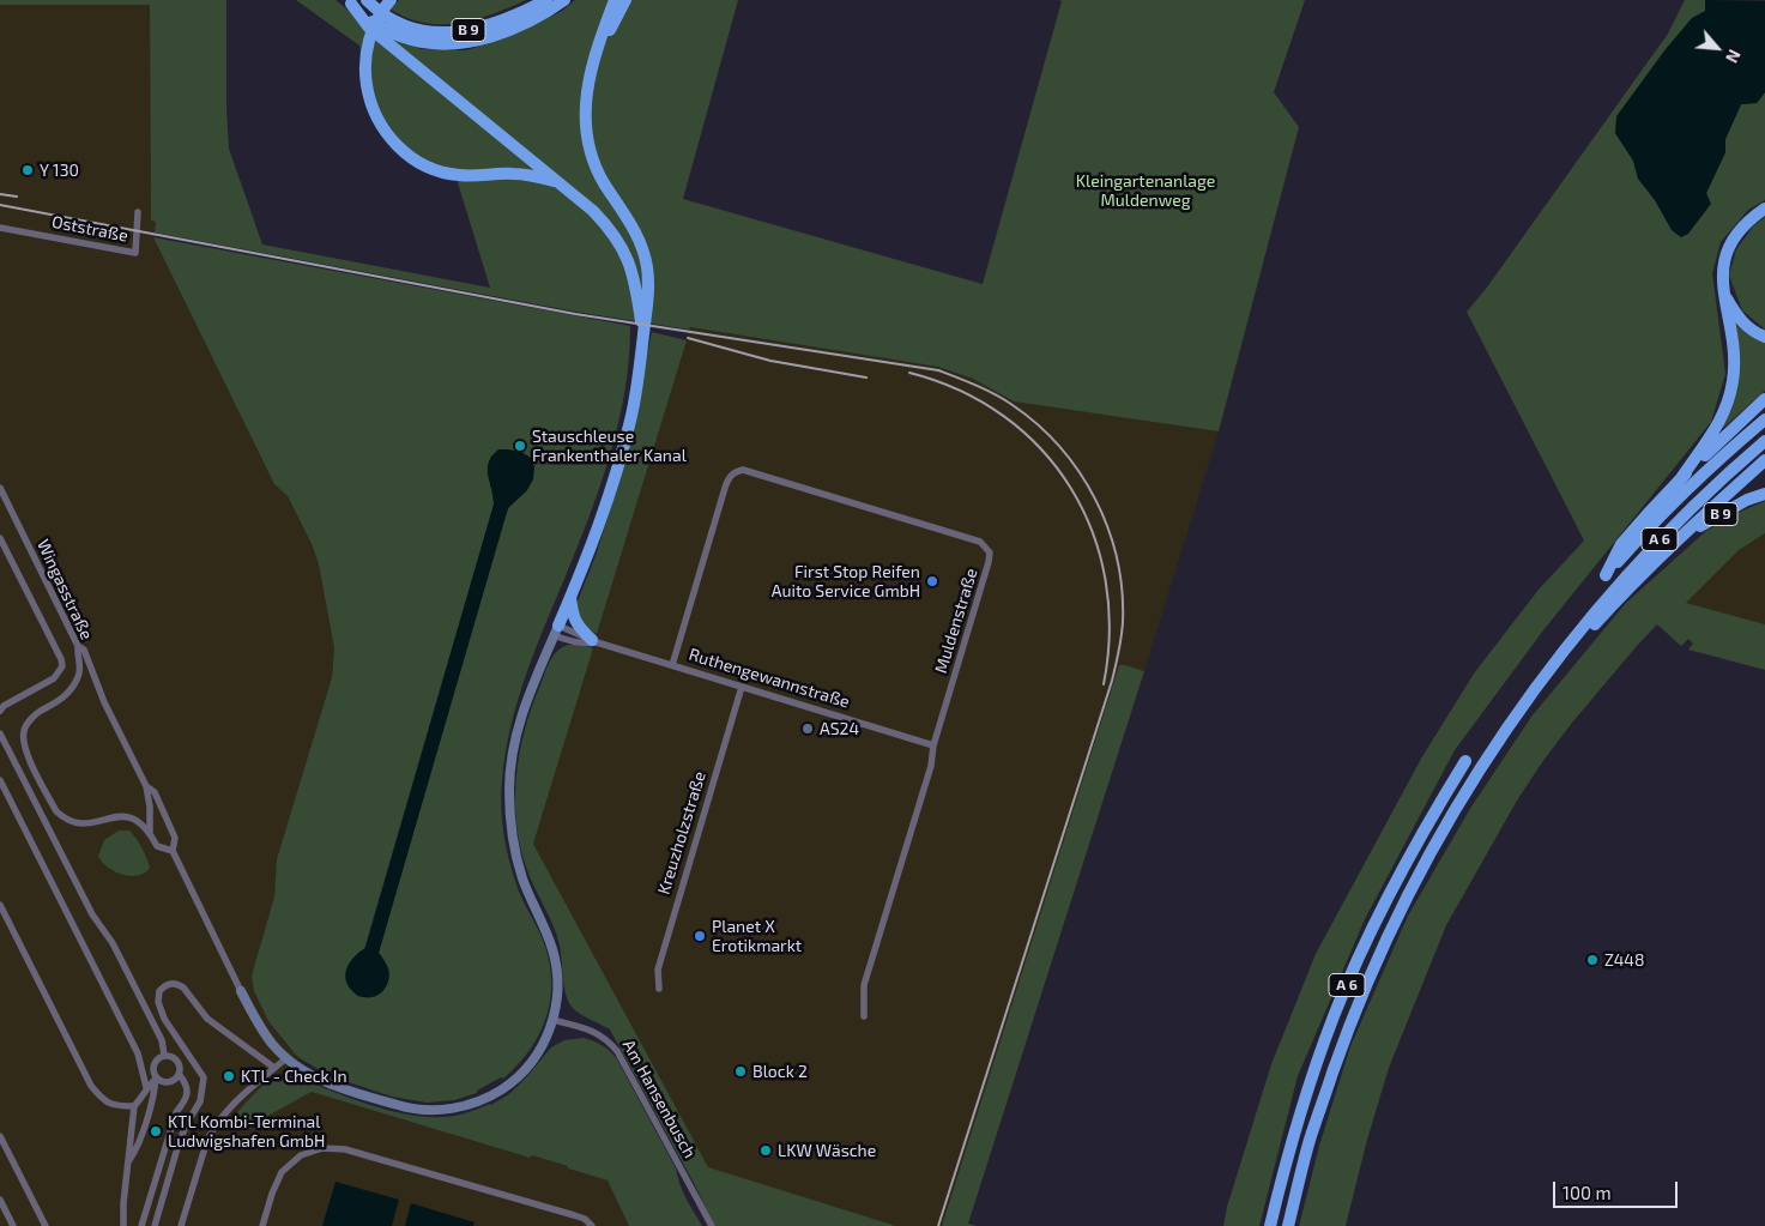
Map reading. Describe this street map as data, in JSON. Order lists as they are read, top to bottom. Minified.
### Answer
{"streets":{"highway":["B 9","A 6"],"street":["Oststraße","Wingasstraße","Muldenstraße","Ruthengewannstraße","Kreuzholzstraße","Am Hansenbusch"]},"crossings":[["Muldenstraße","Ruthengewannstraße"],["Ruthengewannstraße","Kreuzholzstraße"]],"parks":["Kleingartenanlage Muldenweg"],"places":["Y 130","Stauschleuse Frankenthaler Kanal","First Stop Reifen Auito Service GmbH","AS24","Planet X Erotikmarkt","Z448","Block 2","KTL - Check In","KTL Kombi-Terminal Ludwigshafen GmbH","LKW Wäsche"],"scale_bar":"100 m","north":"bottom right"}
